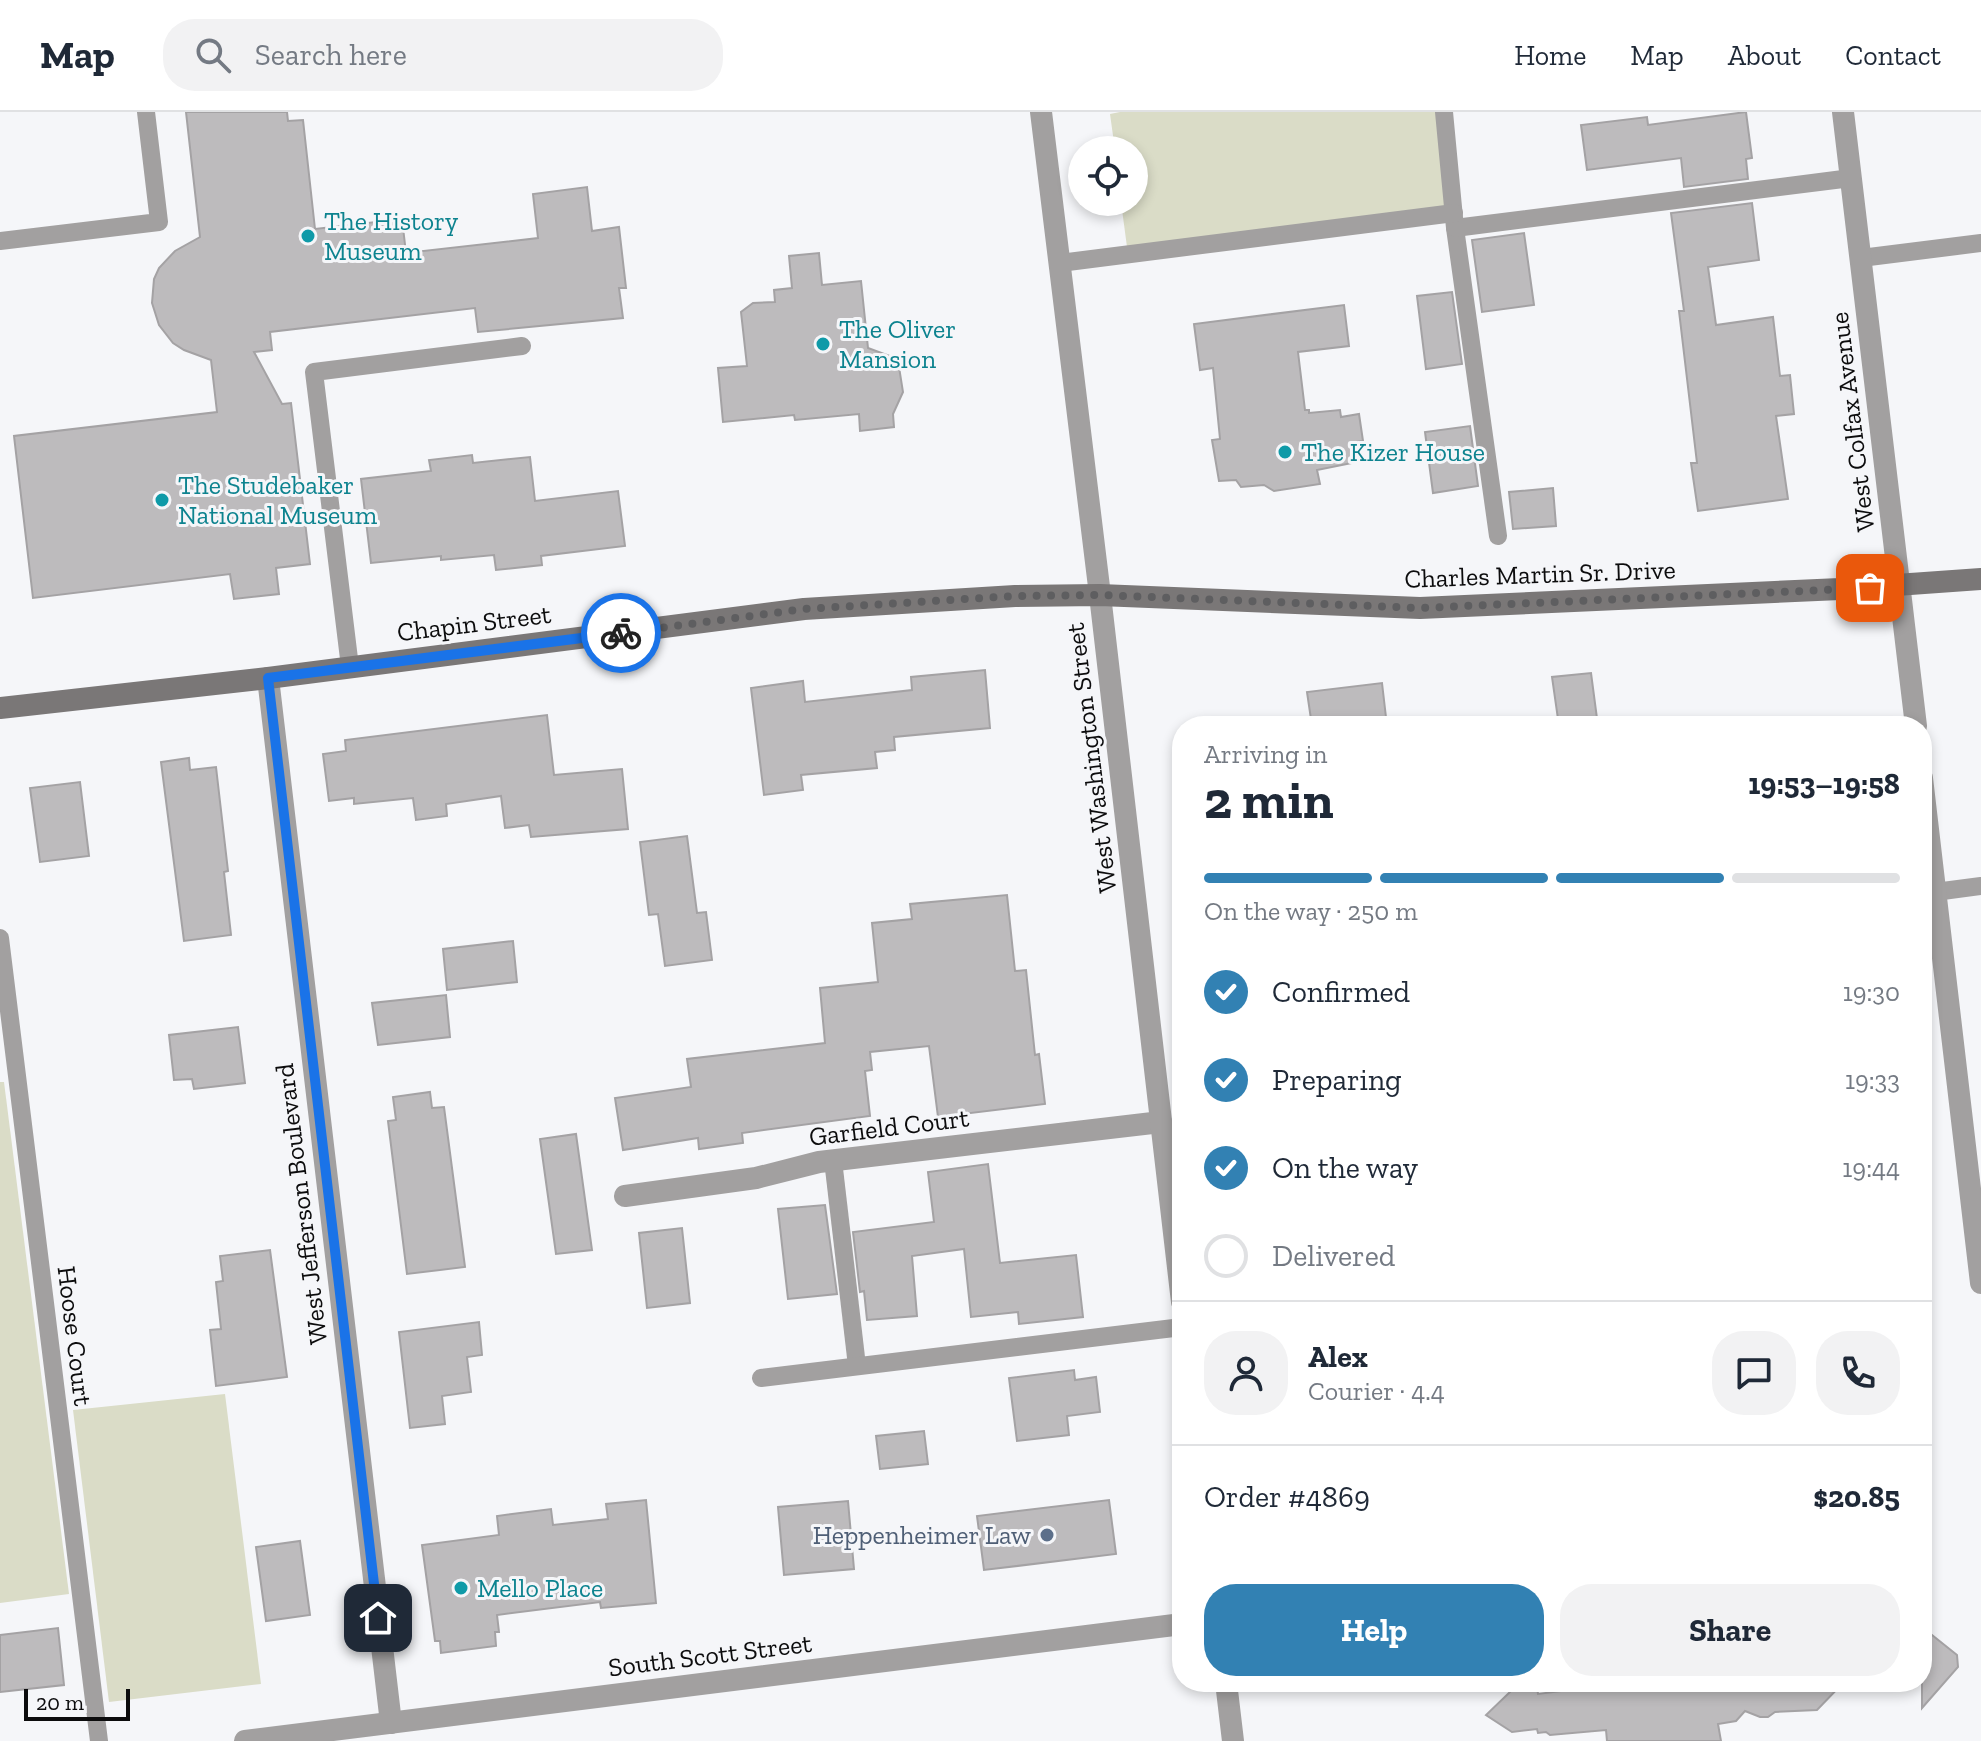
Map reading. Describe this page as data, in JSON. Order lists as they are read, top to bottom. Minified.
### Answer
{"streets":{"main road":["Charles Martin Sr. Drive","Chapin Street"],"street":["West Colfax Avenue","West Washington Street","Garfield Court","West Jefferson Boulevard","South Scott Street"],"lane":["Hoose Court"]},"crossings":[["West Colfax Avenue","Charles Martin Sr. Drive"],["Charles Martin Sr. Drive","Chapin Street"],["Charles Martin Sr. Drive","West Washington Street"],["Chapin Street","West Washington Street"],["Chapin Street","West Jefferson Boulevard"],["West Washington Street","Garfield Court"],["West Jefferson Boulevard","South Scott Street"]],"places":["The History Museum","The Oliver Mansion","The Kizer House","The Studebaker National Museum","Heppenheimer Law","Mello Place"],"scale_bar":"20 m","page":{"header":"Map","search":"Search here","nav":["Home","Map","About","Contact"],"heading":["2 min","Arriving in","19:53–19:58"],"panel":["Alex","Courier · 4.4","Order #4869","$20.85"],"bar":"On the way · 250 m","list":[["Confirmed","19:30"],["Preparing","19:33"],["On the way","19:44"],"Delivered"],"buttons":["Help","Share"],"scale":"20 m"}}
